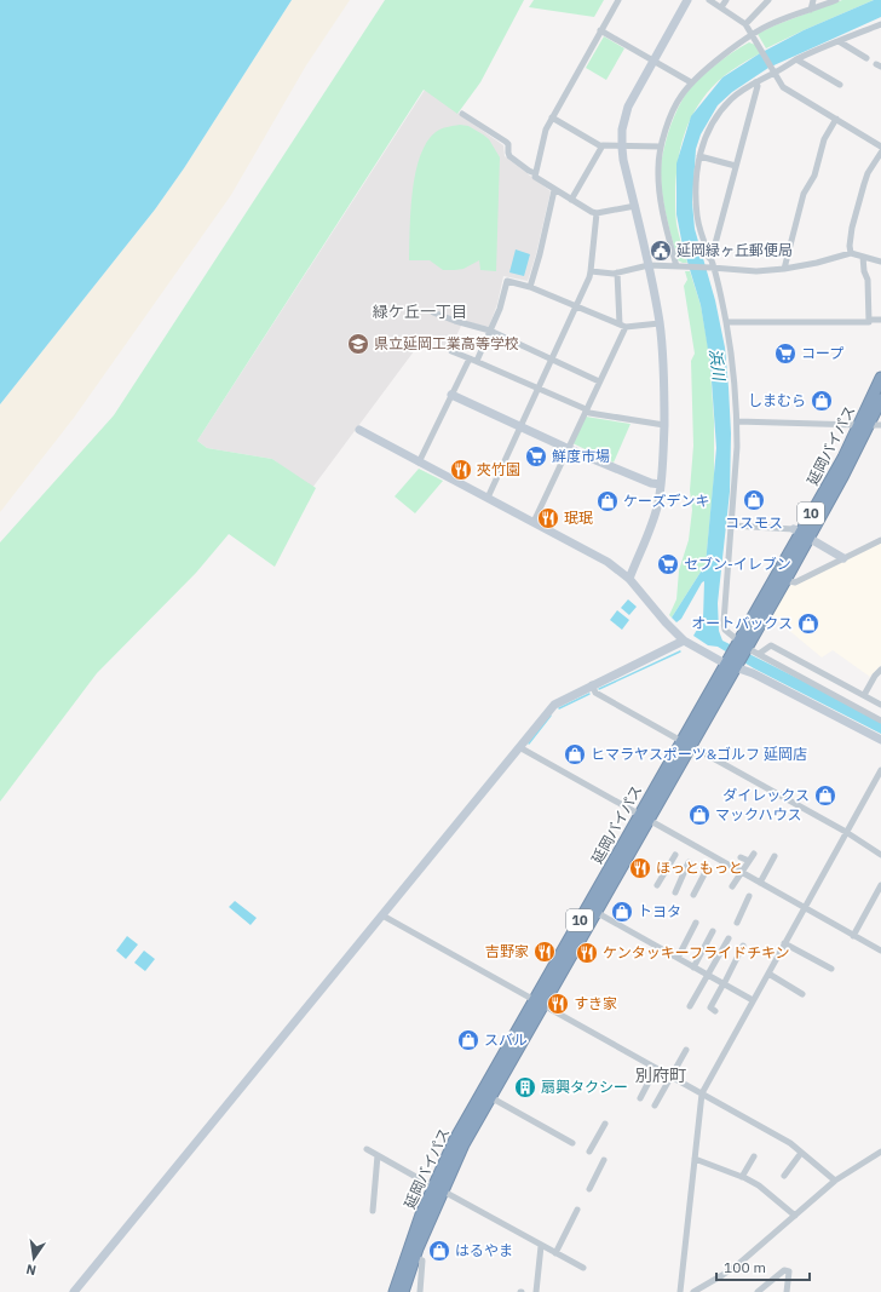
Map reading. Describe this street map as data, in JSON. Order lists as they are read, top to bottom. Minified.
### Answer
{"streets":{"highway":["延岡バイパス","10"]},"districts":["緑ケ丘一丁目","別府町"],"water":["浜川"],"places":{"public building":["延岡緑ヶ丘郵便局"],"school or university":["県立延岡工業高等学校"],"supermarket":["コープ","鮮度市場","セブン-イレブン"],"shop":["しまむら","コスモス","ケーズデンキ","オートバックス","ヒマラヤスポーツ&ゴルフ 延岡店","ダイレックス","マックハウス","トヨタ","スバル","はるやま"],"restaurant":["夾竹園","珉珉","ほっともっと","吉野家","ケンタッキーフライドチキン","すき家"],"building":["扇興タクシー"]},"scale_bar":"100 m","north":"bottom"}
